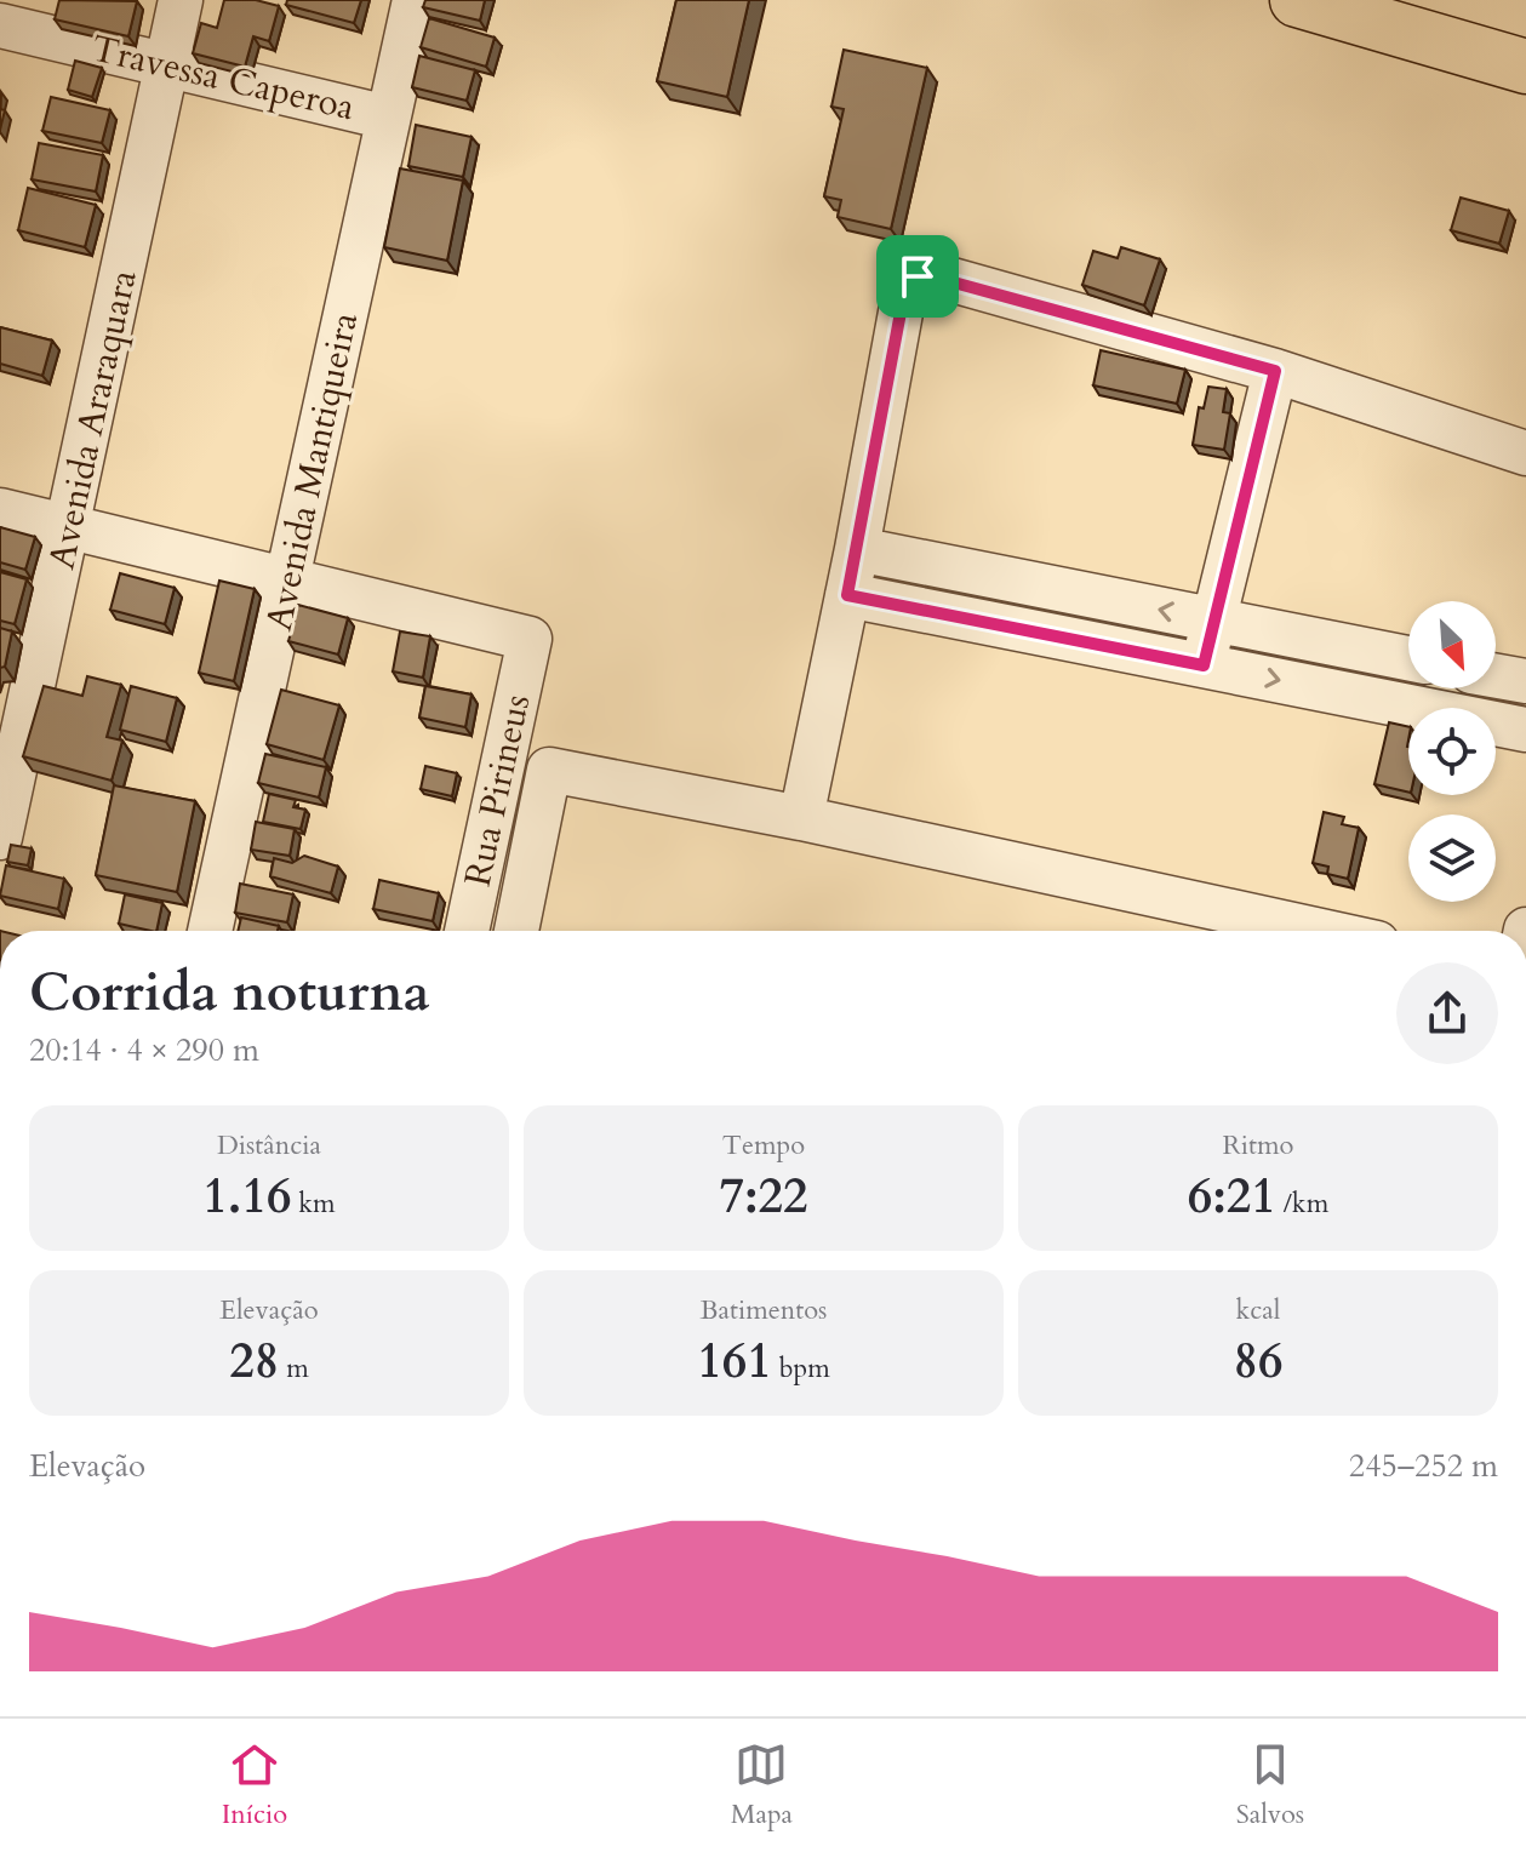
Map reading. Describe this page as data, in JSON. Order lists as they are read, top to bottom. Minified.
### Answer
{"streets":{"street":["Travessa Caperoa","Avenida Araraquara","Avenida Mantiqueira","Rua Pirineus"]},"crossings":[["Travessa Caperoa","Avenida Araraquara"],["Travessa Caperoa","Avenida Mantiqueira"],["Avenida Mantiqueira","Rua Pirineus"]],"north":"bottom right","page":{"heading":["Corrida noturna","20:14 · 4 × 290 m"],"stats":[["Distância","1.16 km"],["Tempo","7:22"],["Ritmo","6:21 /km"],["Elevação","28 m"],["Batimentos","161 bpm"],["kcal","86"]],"chart":["Elevação","245–252 m"],"tabs":["Início","Mapa","Salvos"]}}
